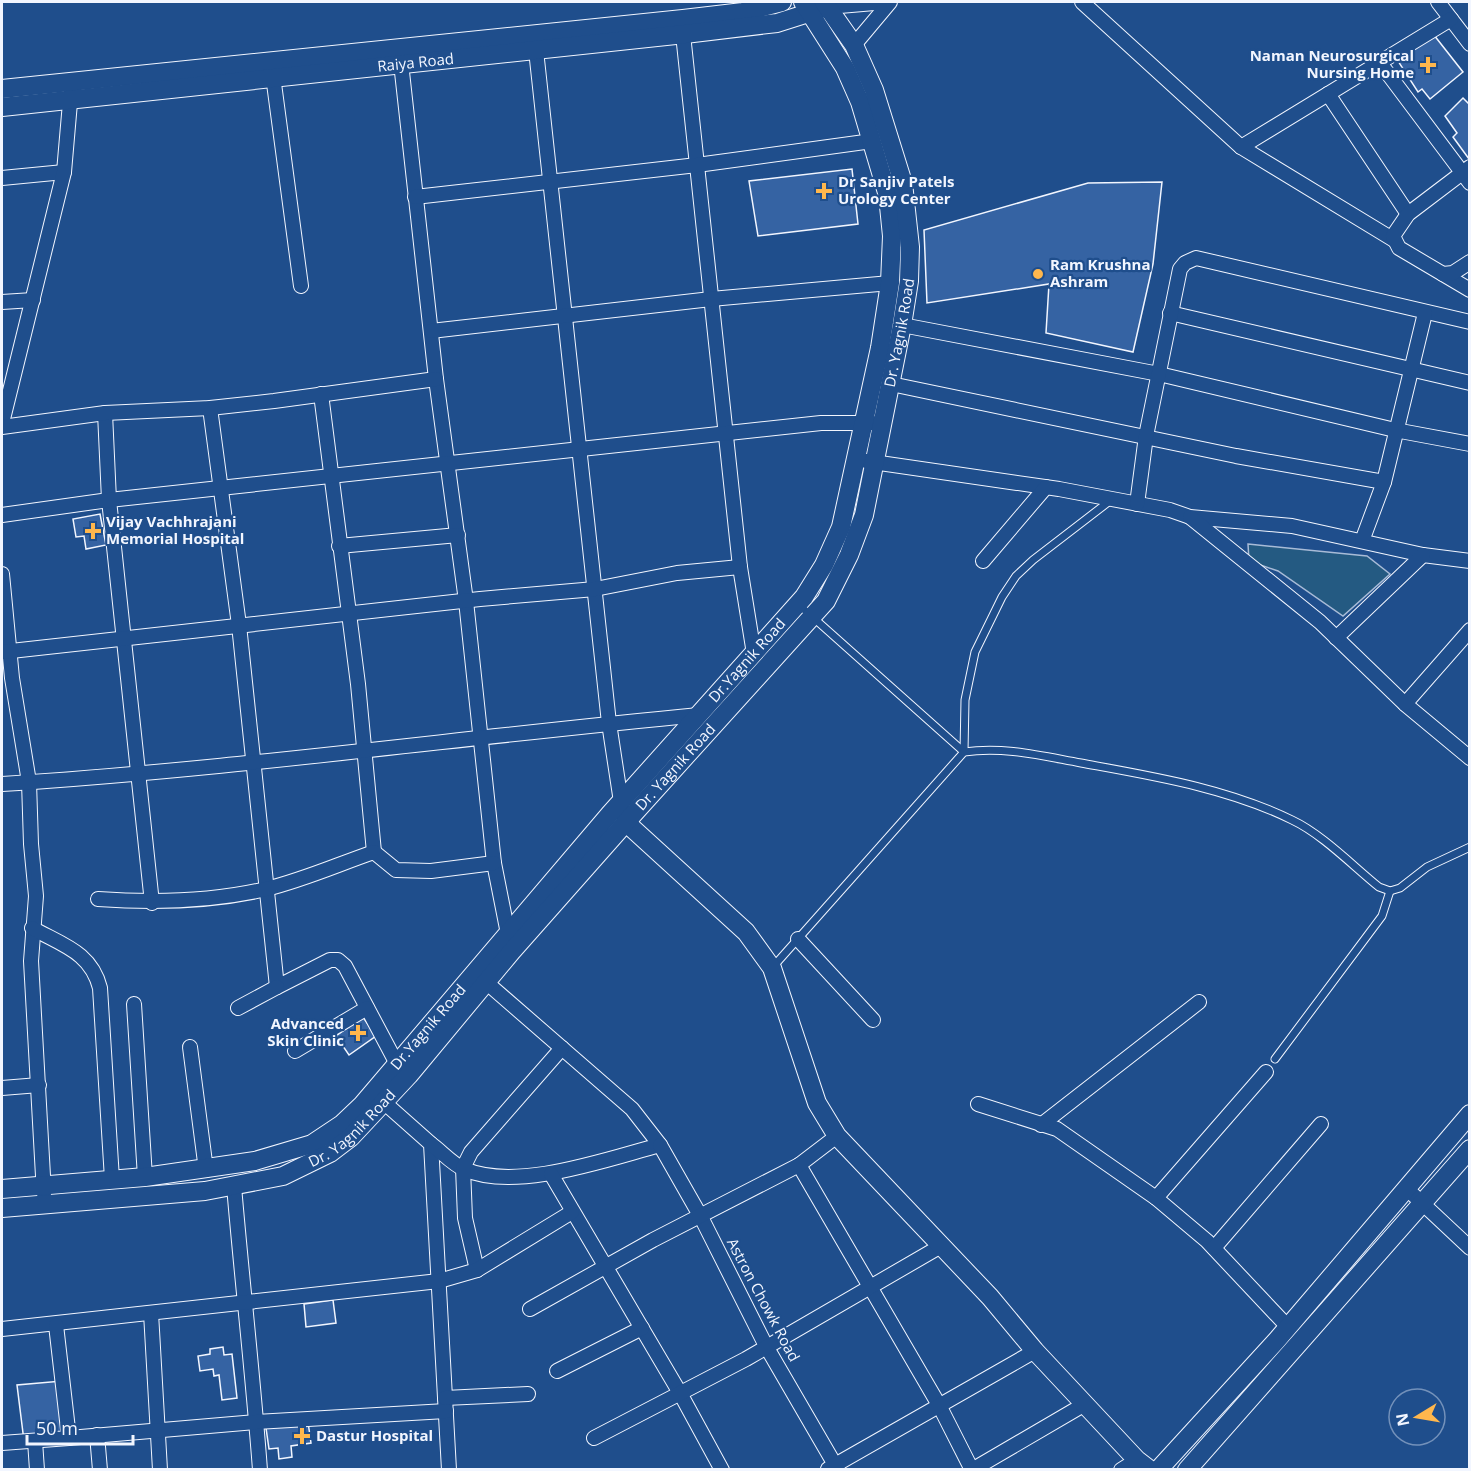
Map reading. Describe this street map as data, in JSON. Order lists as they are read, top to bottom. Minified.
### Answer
{"streets":{"street":["Raiya Road","Dr. Yagnik Road","Dr.Yagnik Road","Astron Chowk Road"]},"crossings":[["Raiya Road","Dr. Yagnik Road"],["Raiya Road","Dr.Yagnik Road"],["Dr. Yagnik Road","Dr.Yagnik Road"],["Dr. Yagnik Road","Astron Chowk Road"]],"places":{"health":["Naman Neurosurgical Nursing Home","Dr Sanjiv Patels Urology Center","Vijay Vachhrajani Memorial Hospital","Advanced Skin Clinic","Dastur Hospital"],"other":["Ram Krushna Ashram"]},"scale_bar":"50 m","north":"left"}
